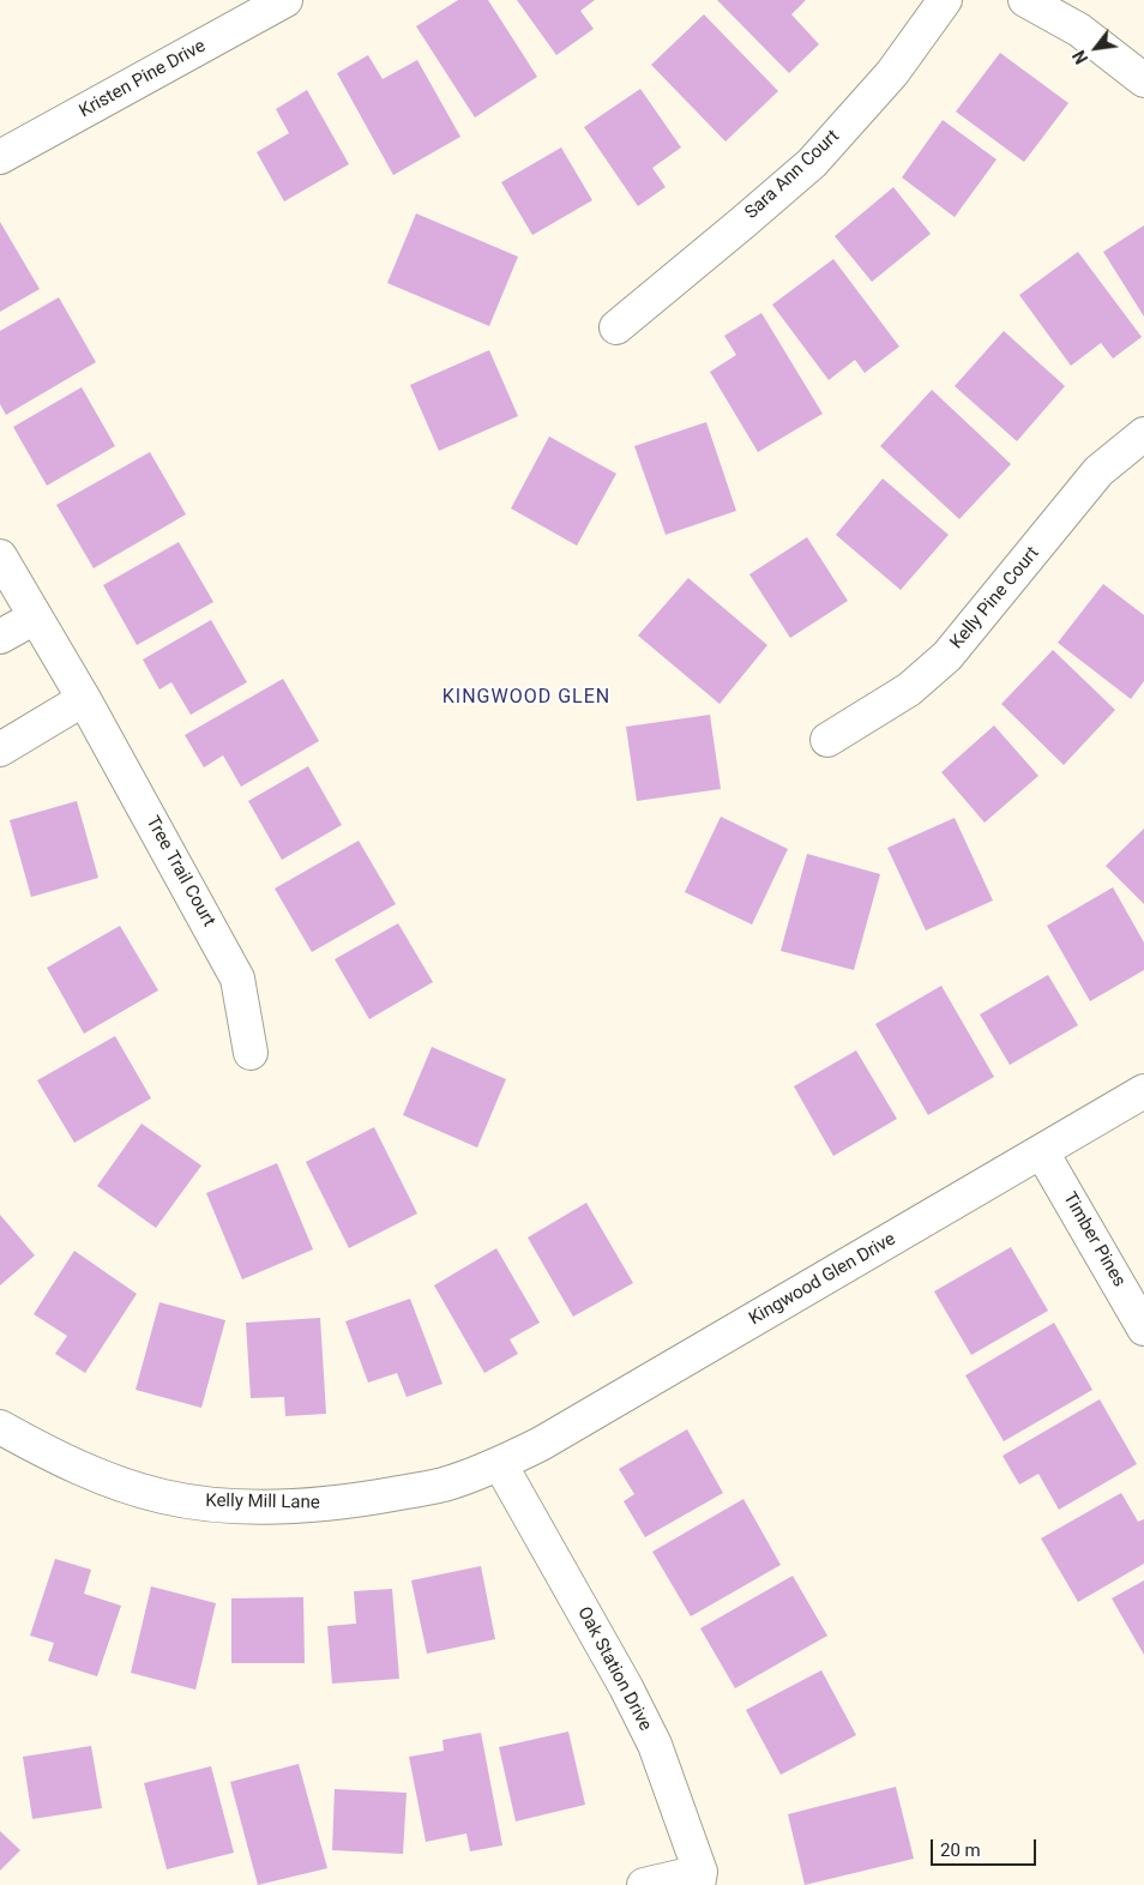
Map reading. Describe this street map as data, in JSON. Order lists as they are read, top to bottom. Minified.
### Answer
{"streets":{"street":["Kristen Pine Drive","Sara Ann Court","Kelly Pine Court","Tree Trail Court","Timber Pines","Kingwood Glen Drive","Kelly Mill Lane","Oak Station Drive"]},"crossings":[["Timber Pines","Kingwood Glen Drive"],["Kingwood Glen Drive","Kelly Mill Lane"],["Kingwood Glen Drive","Oak Station Drive"],["Kelly Mill Lane","Oak Station Drive"]],"districts":["KINGWOOD GLEN"],"scale_bar":"20 m","north":"bottom left"}
